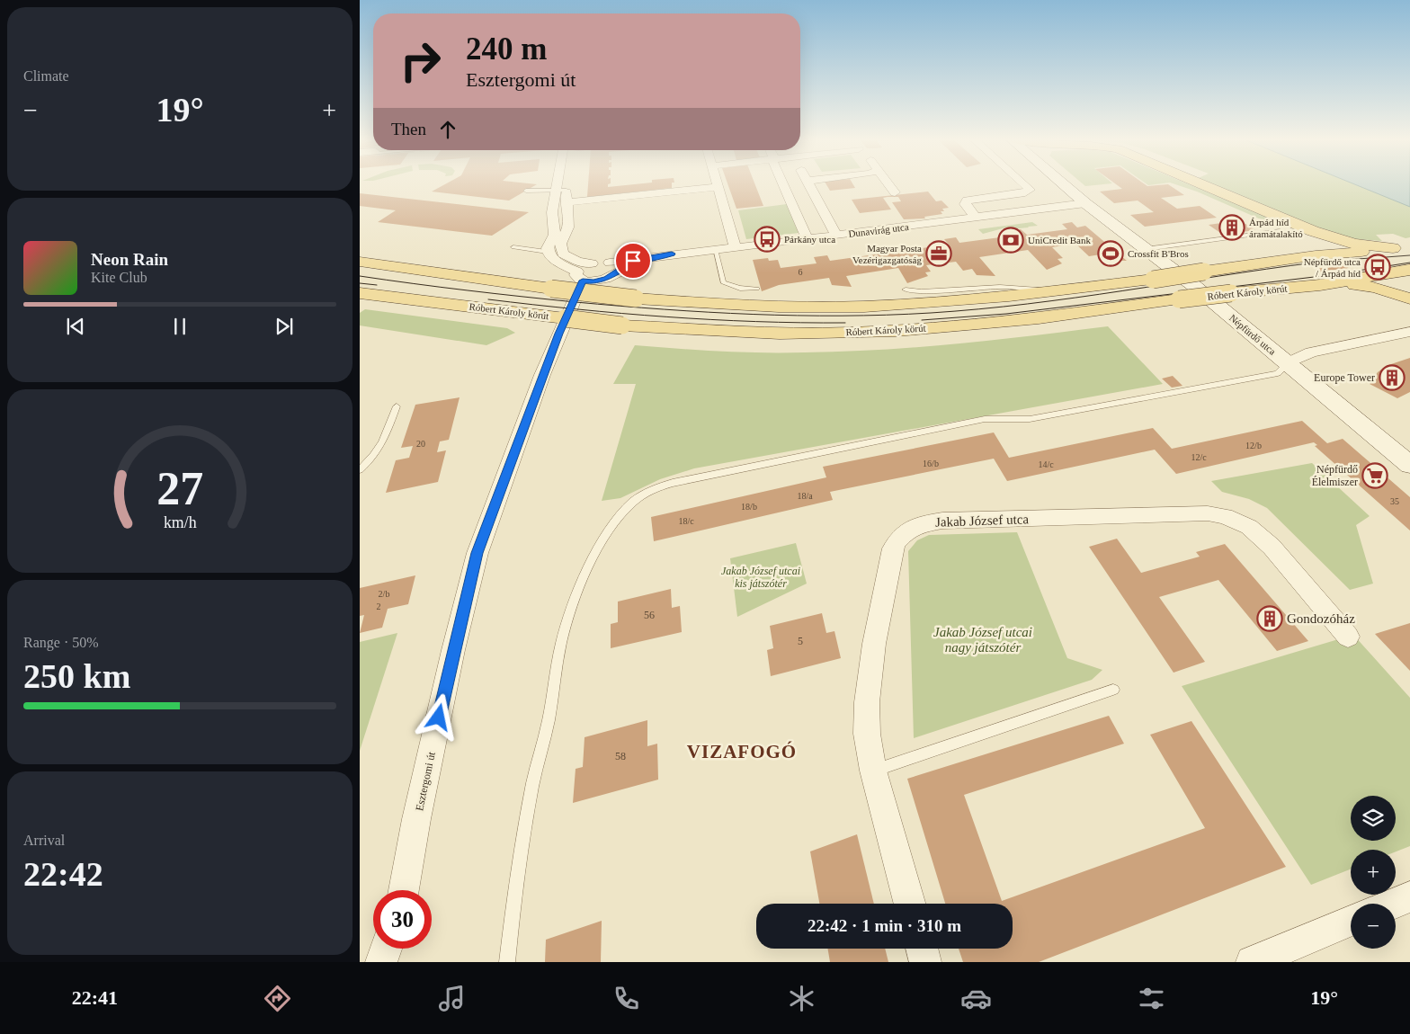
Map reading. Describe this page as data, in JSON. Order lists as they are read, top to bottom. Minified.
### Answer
{"streets":{"main road":["Róbert Károly körút"],"street":["Dunavirág utca","Népfürdő utca","Jakab József utca","Esztergomi út"]},"crossings":[["Dunavirág utca","Népfürdő utca"]],"districts":["VIZAFOGÓ"],"parks":["Jakab József utcai kis játszótér","Jakab József utcai nagy játszótér"],"places":{"building":["Árpád híd áramátalakító","Europe Tower","Gondozóház"],"bus stop":["Párkány utca","Népfürdő utca / Árpád híd"],"bank":["UniCredit Bank"],"office":["Magyar Posta Vezérigazgatóság"],"sports":["Crossfit B'Bros"],"supermarket":["Népfürdő Élelmiszer"]},"house_numbers":["6","20","12/b","12/c","16/b","14/c","18/a","35","18/b","18/c","2/b","2","56","5","58"],"page":{"tile":["Climate",["Range · 50%","250 km"],["Arrival","22:42"]],"turn":["240 m","Esztergomi út"],"heat":["−","19°","+"],"then":"Then","song":["Neon Rain","Kite Club"],"map_buttons":["+","−"],"limit":"30","trip":"22:42 · 1 min · 310 m","tabs":["22:41","19°"],"gauge":["27","km/h"]}}
